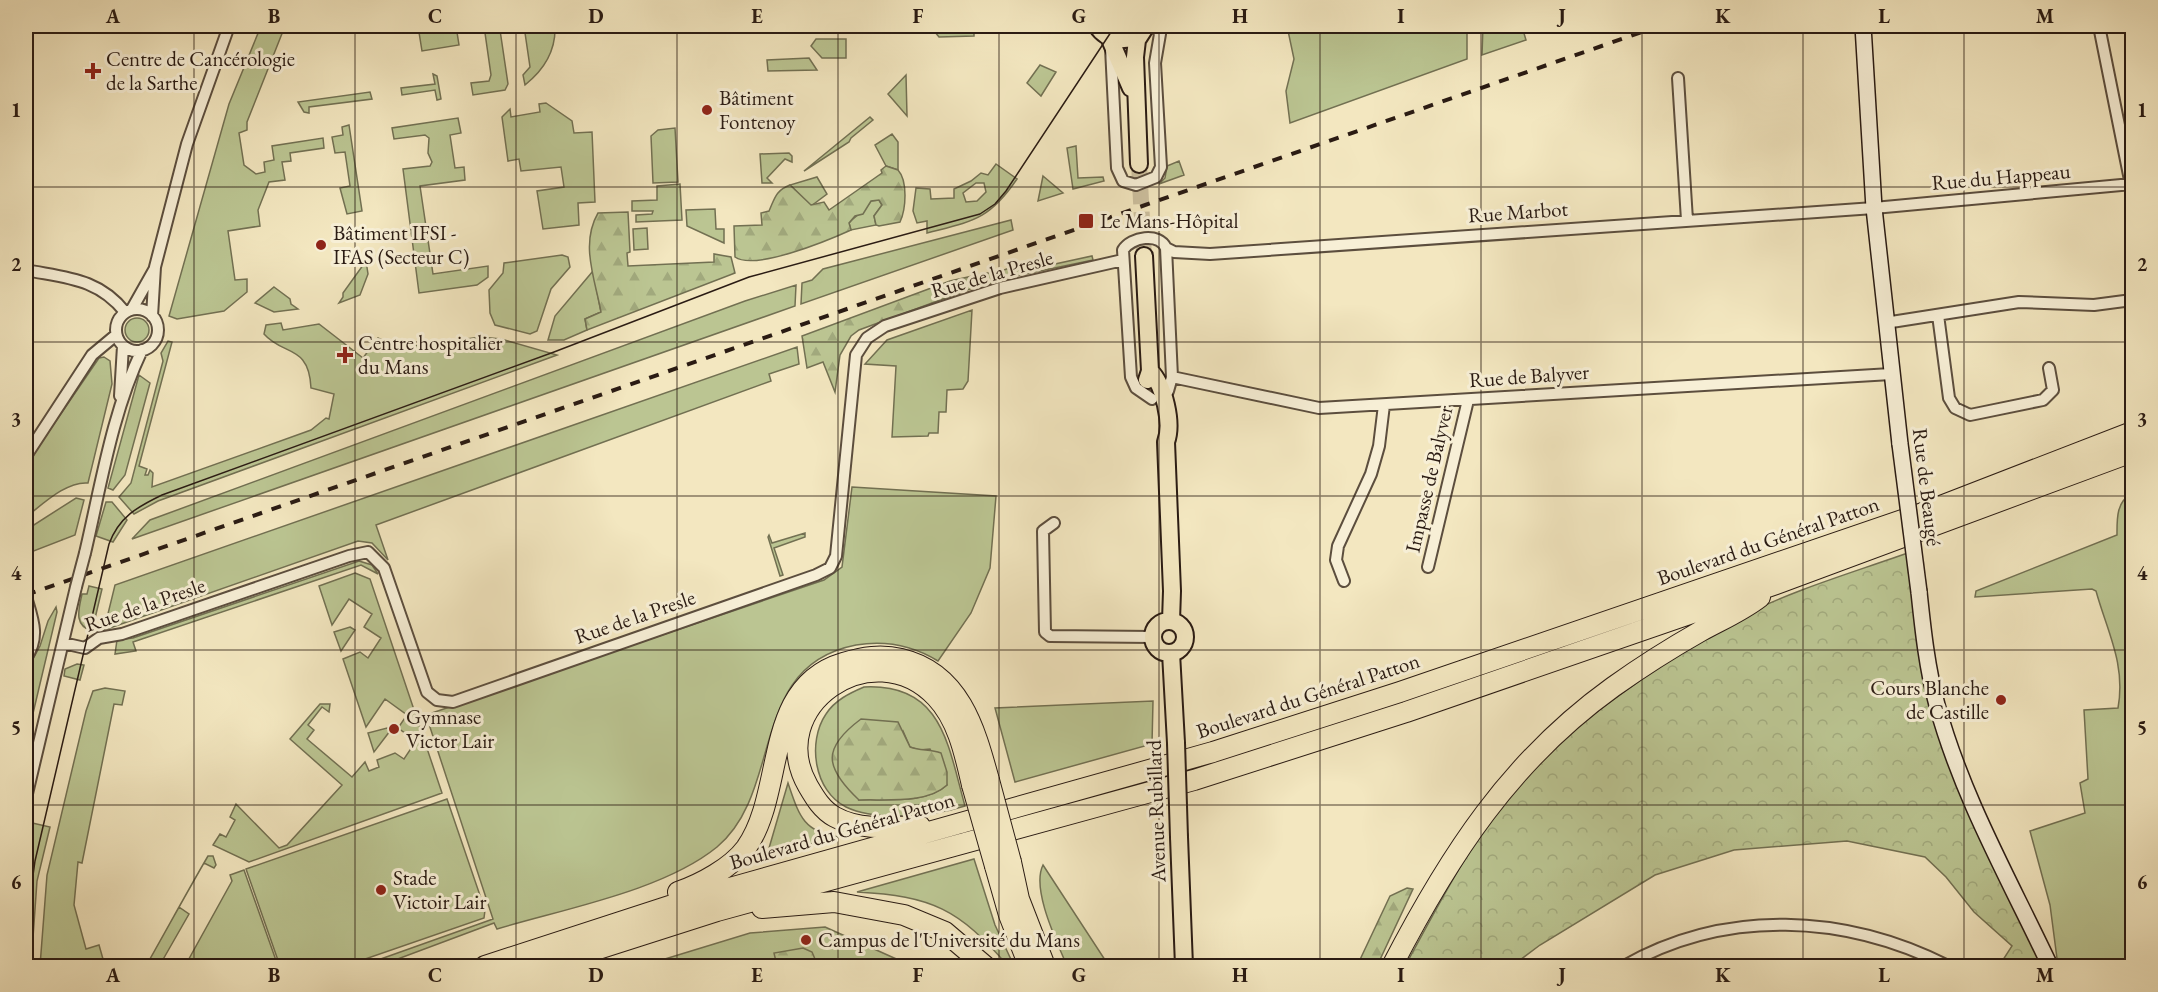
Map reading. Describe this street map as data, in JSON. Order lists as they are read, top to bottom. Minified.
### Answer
{"streets":{"highway":["Boulevard du Général Patton"],"main road":["Avenue Rubillard"],"street":["Rue du Happeau","Rue Marbot","Rue de la Presle","Rue de Balyver","Impasse de Balyver","Rue de Beaugé"]},"crossings":[["Rue du Happeau","Rue Marbot"],["Rue du Happeau","Rue de Beaugé"],["Rue Marbot","Rue de Beaugé"],["Rue de Balyver","Impasse de Balyver"],["Rue de Balyver","Rue de Beaugé"]],"places":{"health":["Centre de Cancérologie de la Sarthe","Centre hospitalier du Mans"],"other":["Bâtiment Fontenoy","Bâtiment IFSI - IFAS (Secteur C)","Cours Blanche de Castille","Gymnase Victor Lair","Stade Victoir Lair","Campus de l'Université du Mans"],"transit":["Le Mans-Hôpital"]},"grid":{"columns":["A","B","C","D","E","F","G","H","I","J","K","L","M"],"rows":["1","2","3","4","5","6"]}}
